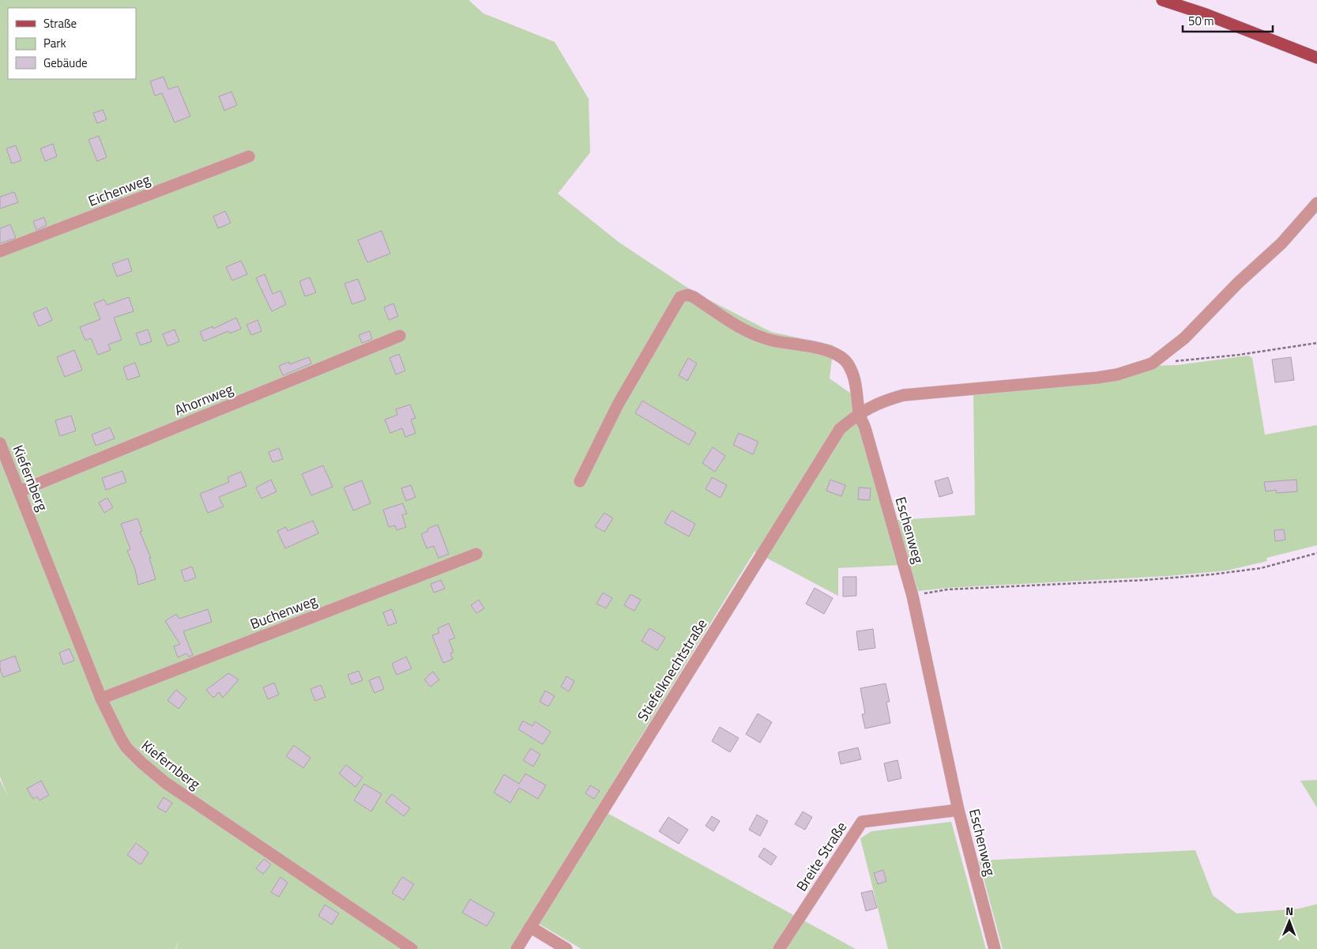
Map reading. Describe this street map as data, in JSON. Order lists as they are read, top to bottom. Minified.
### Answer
{"streets":{"street":["Eichenweg","Ahornweg","Kiefernberg","Eschenweg","Buchenweg","Stiefelknechtstraße","Breite Straße"]},"crossings":[["Ahornweg","Kiefernberg"],["Kiefernberg","Buchenweg"],["Eschenweg","Stiefelknechtstraße"],["Eschenweg","Breite Straße"]],"legend":["Straße","Park","Gebäude"],"scale_bar":"50 m","north":"top"}
